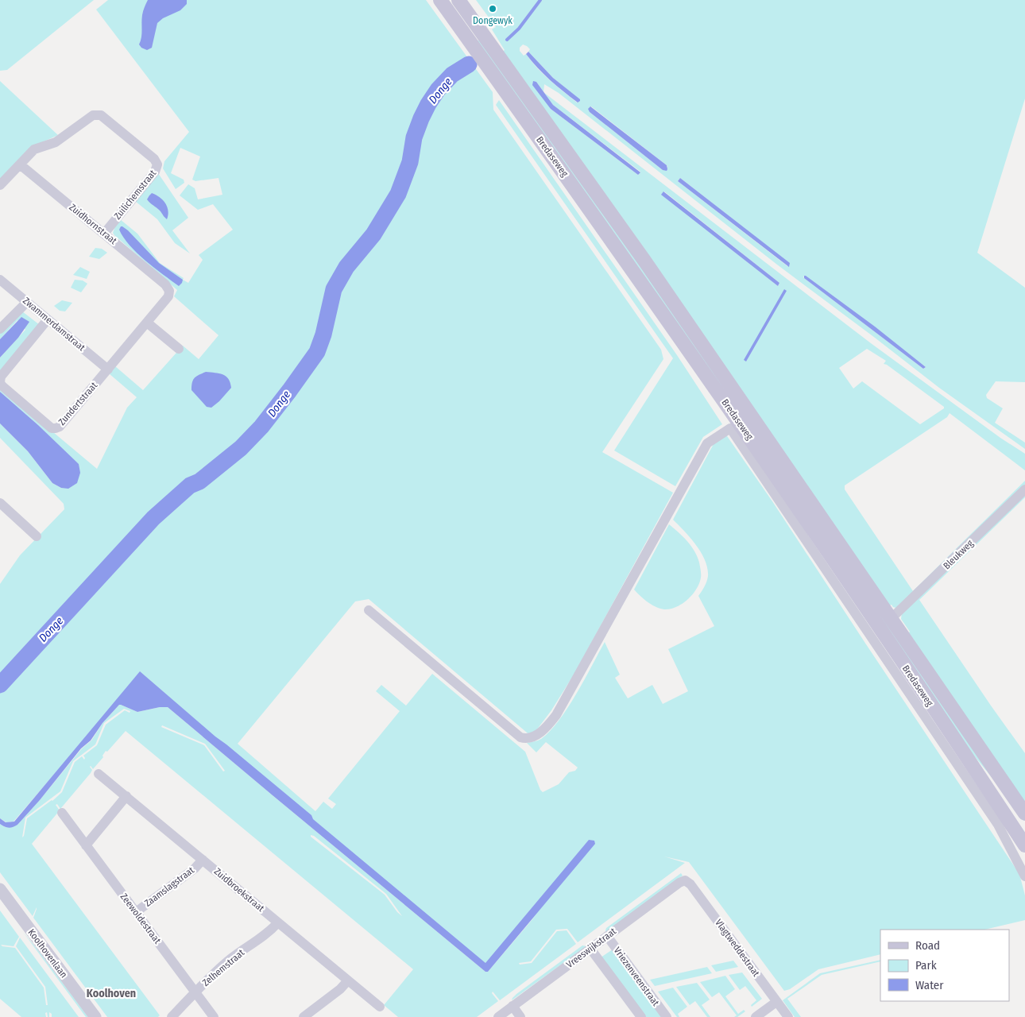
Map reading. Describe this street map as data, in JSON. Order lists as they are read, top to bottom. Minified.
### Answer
{"streets":{"main road":["Bredaseweg"],"street":["Zuilichemstraat","Zuidhornstraat","Zwammerdamstraat","Zundertstraat","Bleukweg","Zaamslagstraat","Zuidbroekstraat","Zeewoldestraat","Vreeswijkstraat","Vlagtweddestraat","Koolhovenlaan","Zelhemstraat","Vriezenveenstraat"]},"crossings":[["Bredaseweg","Bleukweg"],["Zuilichemstraat","Zuidhornstraat"],["Zuidhornstraat","Zundertstraat"],["Zwammerdamstraat","Zundertstraat"],["Zaamslagstraat","Zuidbroekstraat"],["Zaamslagstraat","Zeewoldestraat"],["Zuidbroekstraat","Zelhemstraat"],["Zeewoldestraat","Zelhemstraat"],["Vreeswijkstraat","Vlagtweddestraat"],["Vreeswijkstraat","Vriezenveenstraat"]],"districts":["Koolhoven"],"water":["Donge"],"places":["Dongewyk"],"legend":["Road","Park","Water"]}
